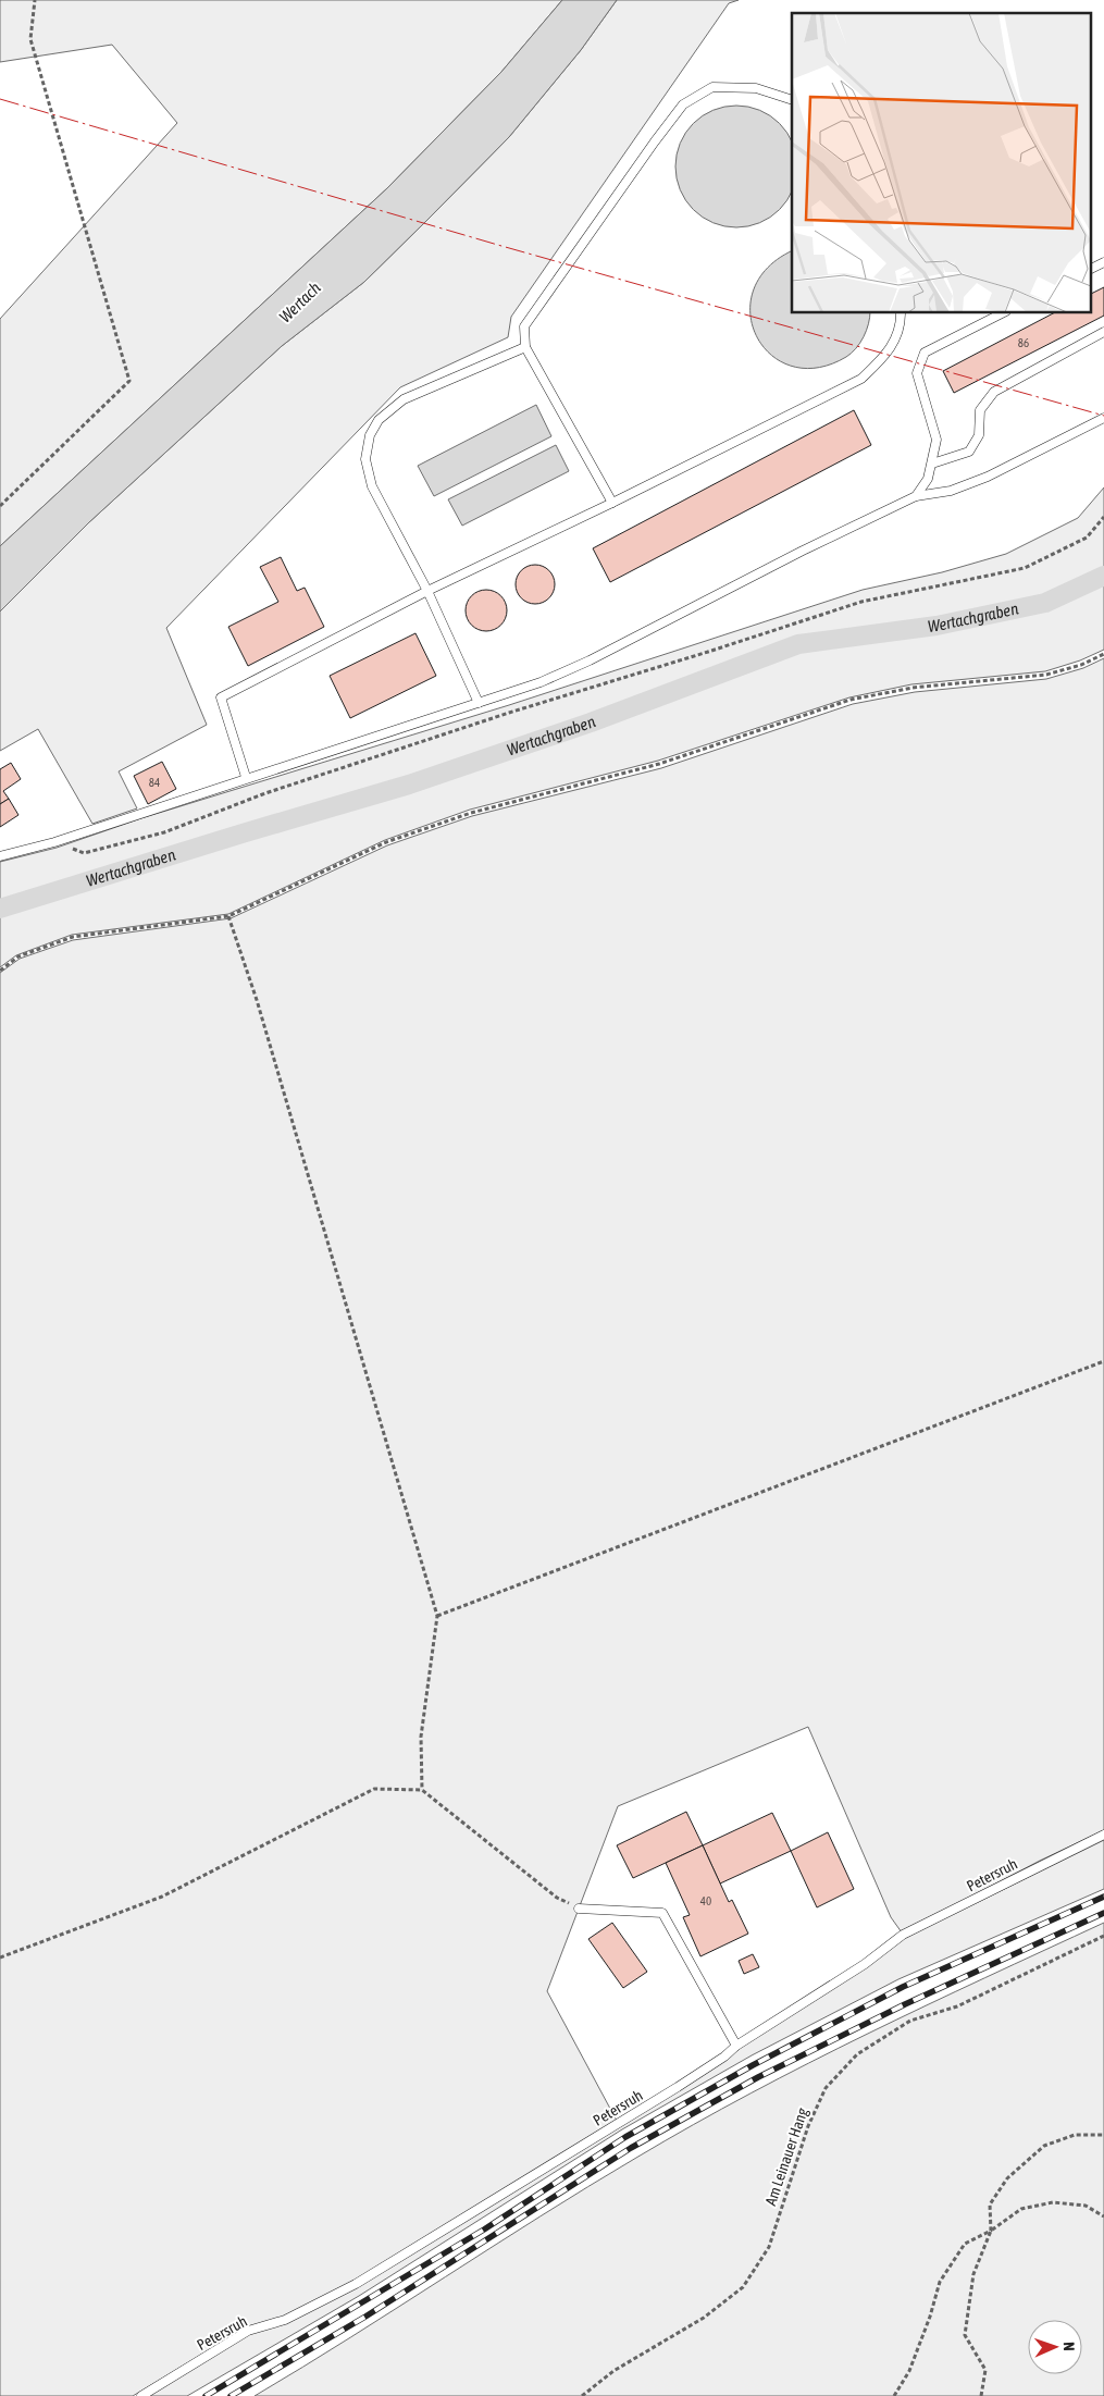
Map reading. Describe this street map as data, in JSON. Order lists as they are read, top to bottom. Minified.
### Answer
{"streets":{"lane":["Petersruh"],"path":["Am Leinauer Hang"]},"water":["Wertach","Wertachgraben"],"house_numbers":["86","84","40"],"north":"right"}
